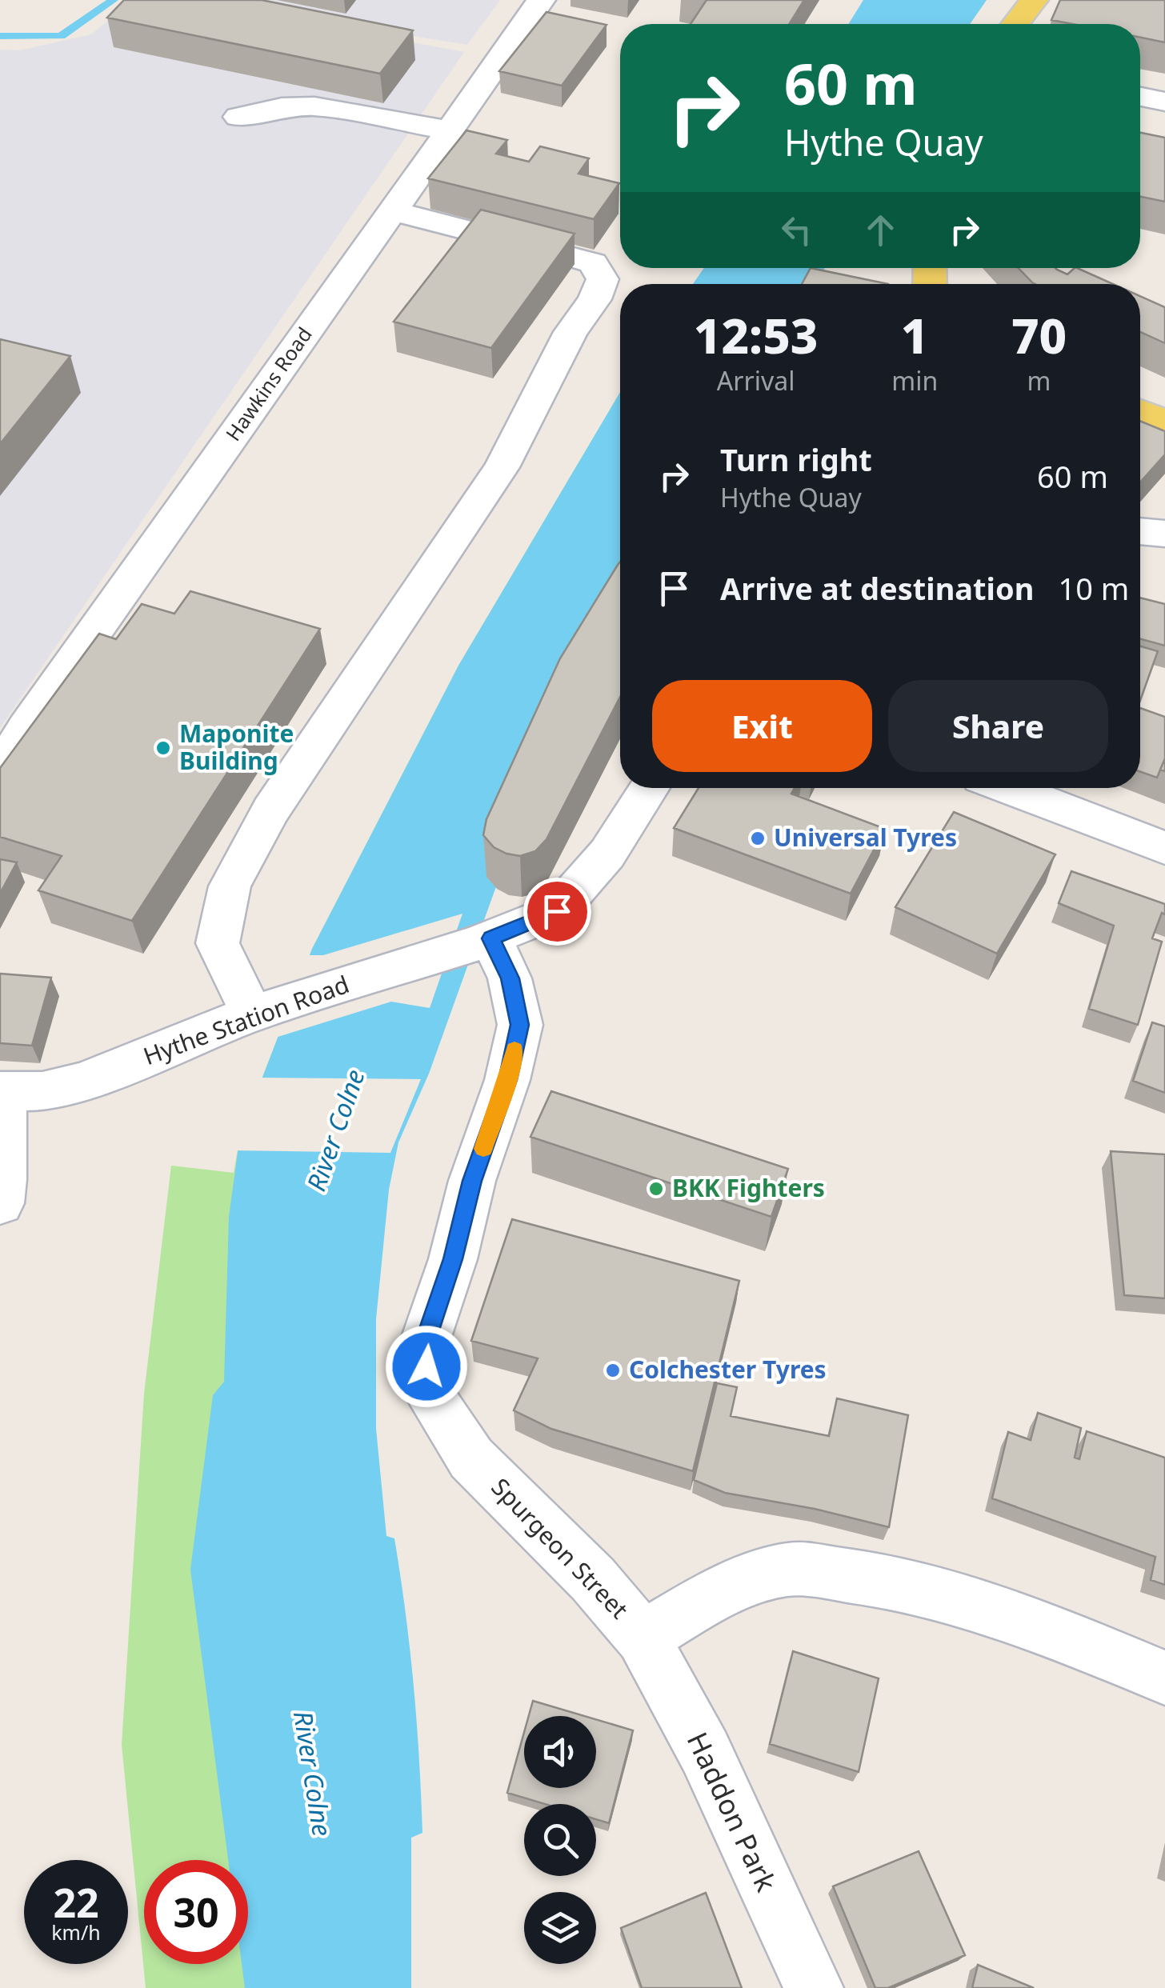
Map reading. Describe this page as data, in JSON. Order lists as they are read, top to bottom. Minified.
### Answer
{"streets":{"street":["Hawkins Road","Hythe Station Road","Spurgeon Street","Haddon Park"]},"crossings":[["Hythe Station Road","Spurgeon Street"],["Spurgeon Street","Haddon Park"]],"water":["River Colne"],"places":["Maponite Building","Universal Tyres","BKK Fighters","Colchester Tyres"],"page":{"turn":["60 m","Hythe Quay"],"eta":["12:53","Arrival","1","min","70","m"],"list":[{"name":"Turn right","note":"Hythe Quay","value":"60 m"},{"name":"Arrive at destination","value":"10 m"}],"buttons":["Exit","Share"],"speed":"22 km/h","limit":"30"}}
